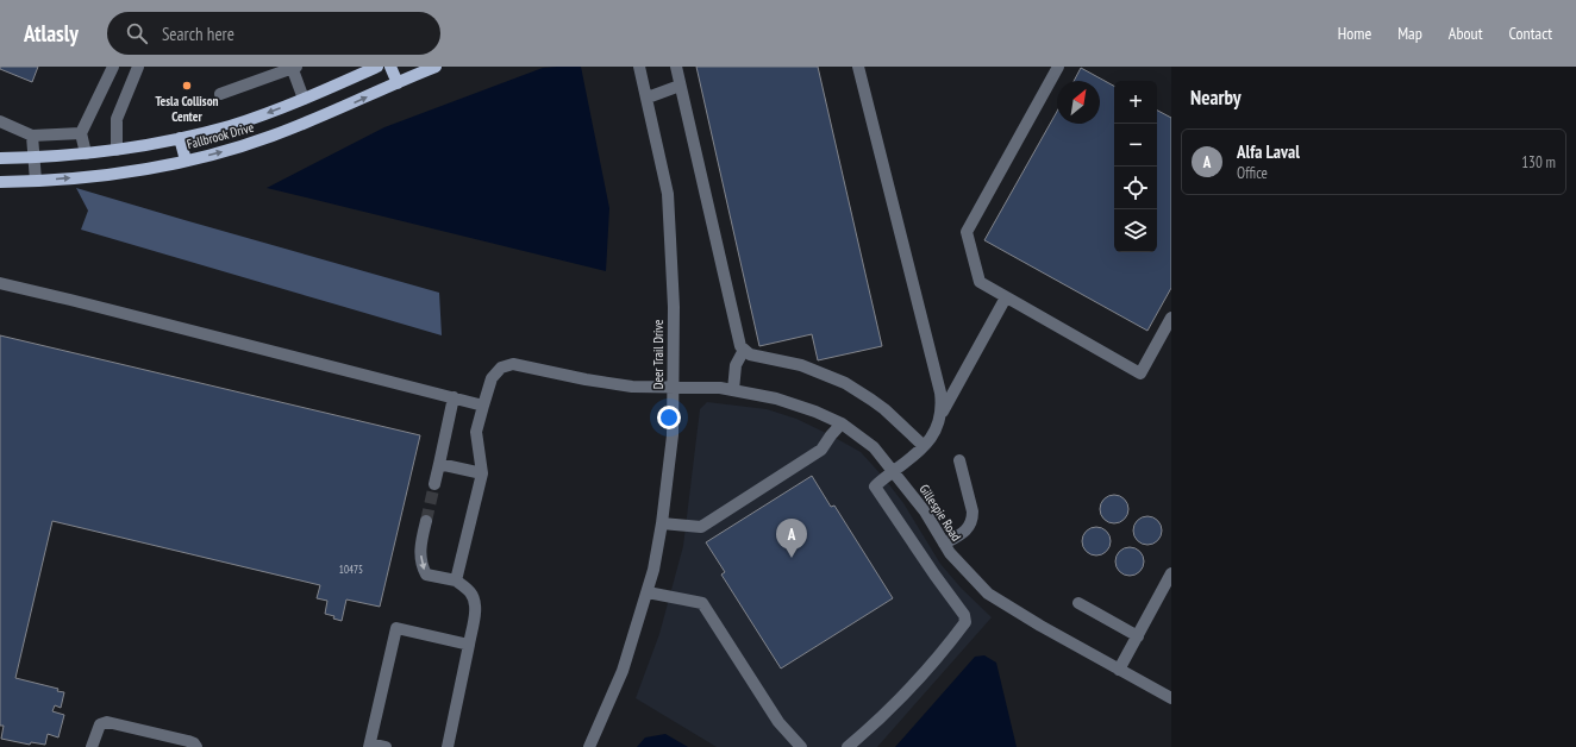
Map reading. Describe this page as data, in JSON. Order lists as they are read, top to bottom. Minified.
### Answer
{"streets":{"main road":["Fallbrook Drive"],"street":["Deer Trail Drive","Gillespie Road"]},"crossings":[["Deer Trail Drive","Gillespie Road"]],"places":["Tesla Collison Center"],"house_numbers":["10475"],"north":"top right","page":{"header":"Atlasly","search":"Search here","nav":["Home","Map","About","Contact"],"heading":"Nearby","map_buttons":["+","−"],"list":[{"mark":"A","name":"Alfa Laval","note":"Office","value":"130 m"}],"pins":"A"}}
